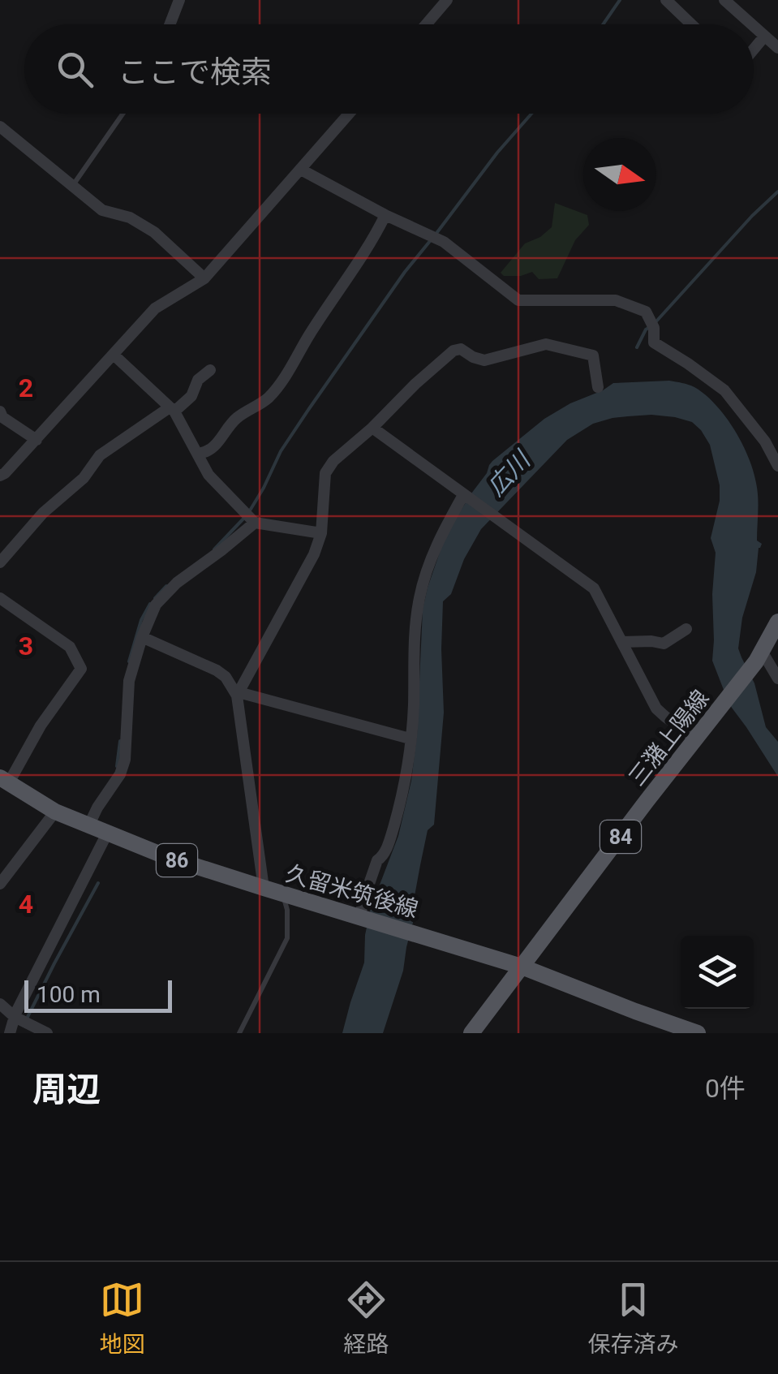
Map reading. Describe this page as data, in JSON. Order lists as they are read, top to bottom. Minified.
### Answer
{"streets":{"main road":["三潴上陽線","84","86","久留米筑後線"]},"crossings":[["三潴上陽線","久留米筑後線"]],"water":["広川"],"scale_bar":"100 m","north":"right","page":{"search":"ここで検索","scale":"100 m","heading":["周辺","0件"],"nav":["地図","経路","保存済み"]},"grid":{"rows":["2","3","4"]}}
